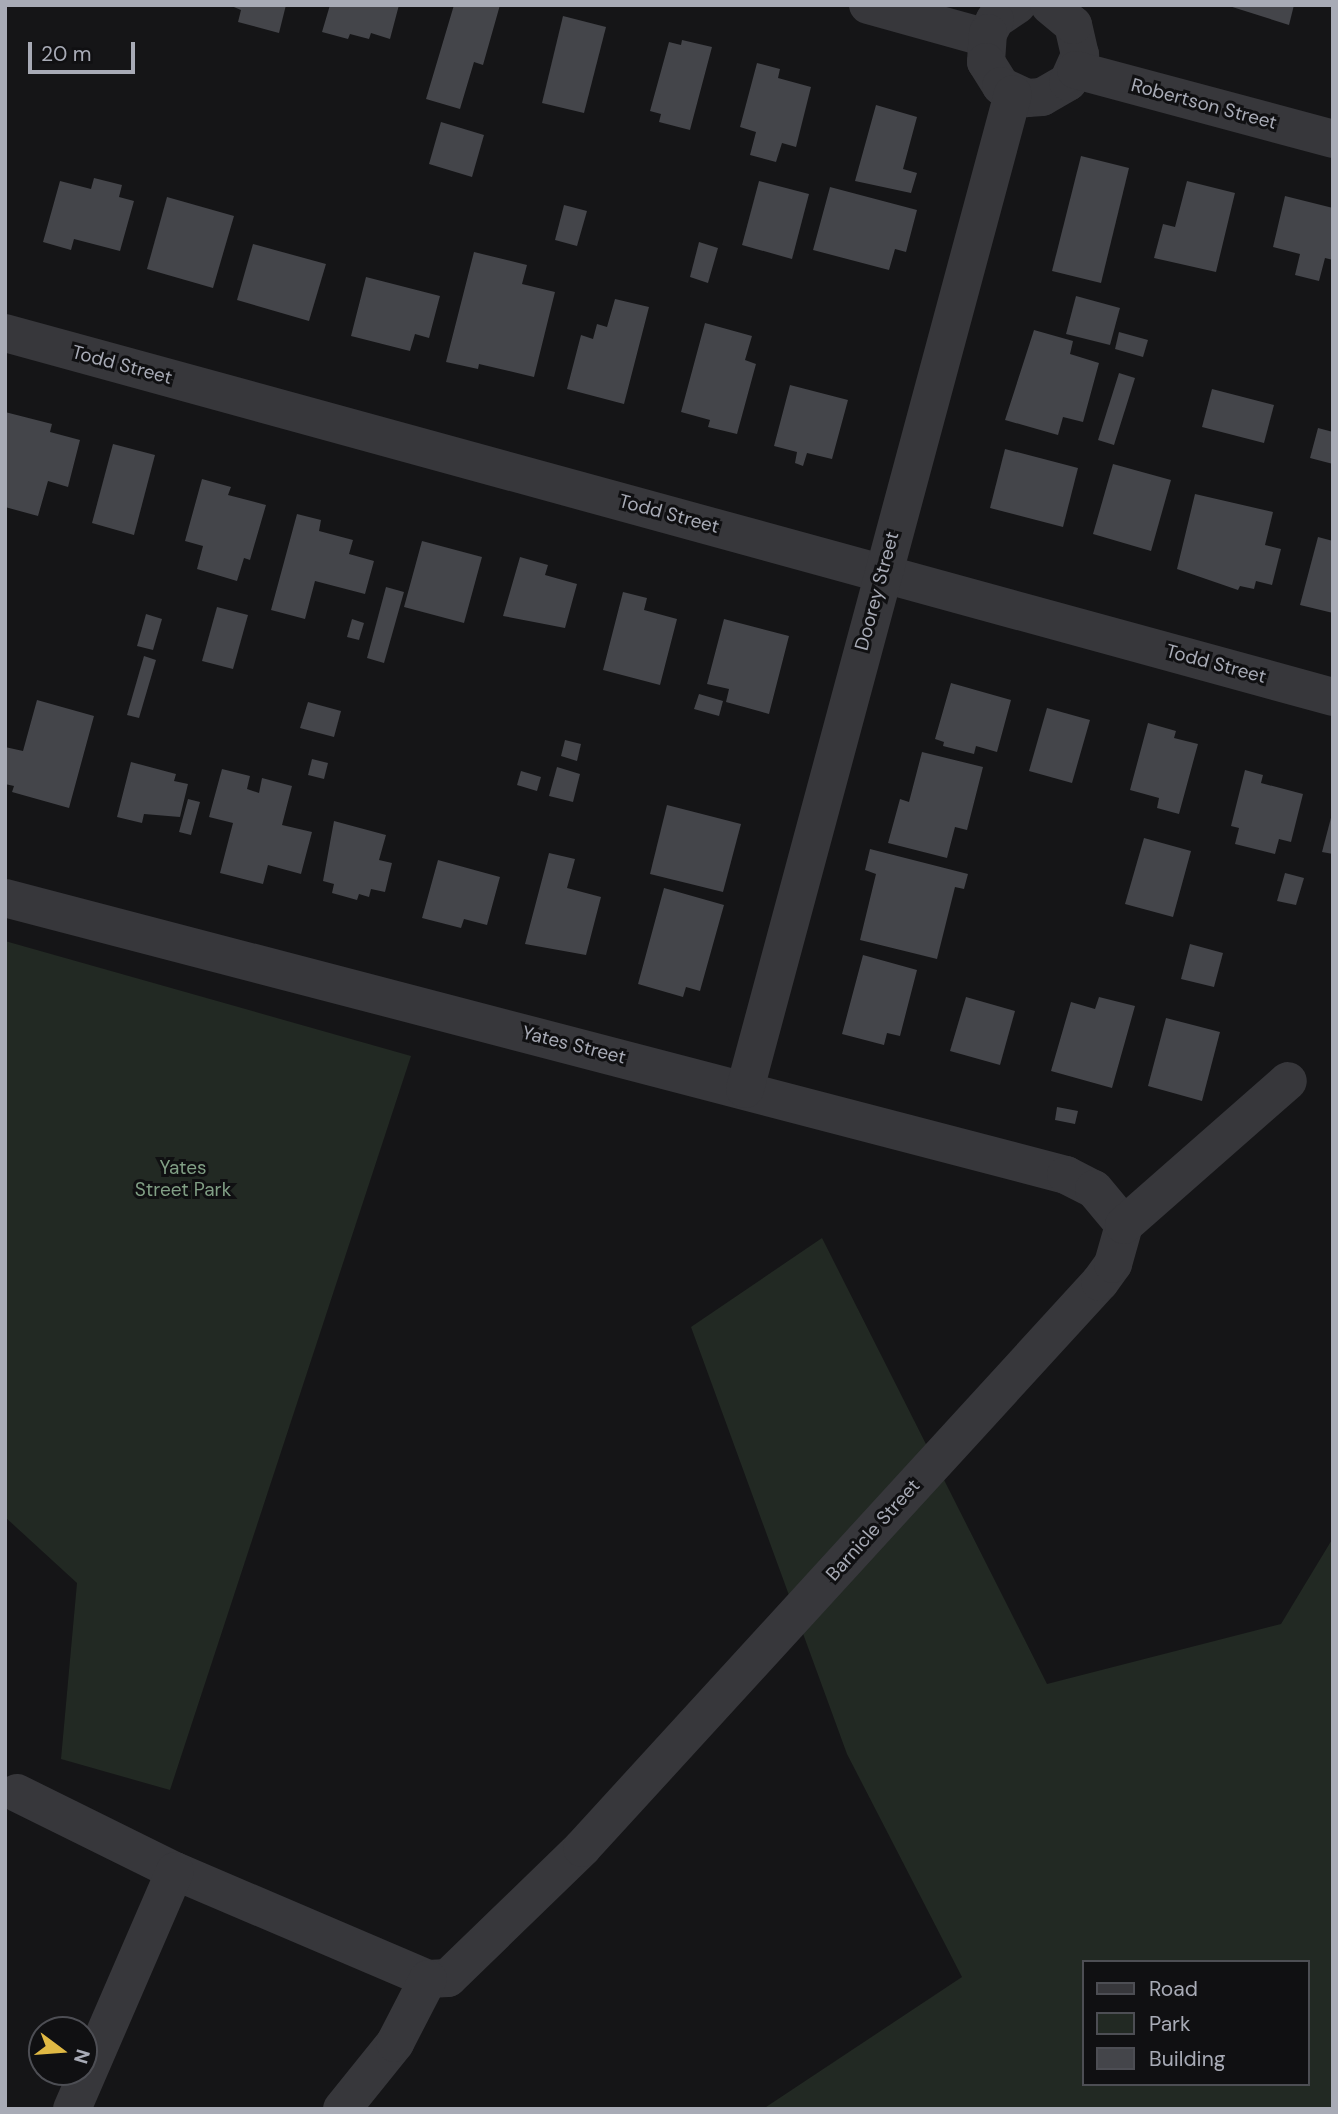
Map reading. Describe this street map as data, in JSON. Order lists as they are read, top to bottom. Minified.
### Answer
{"streets":{"street":["Robertson Street","Todd Street","Doorey Street","Yates Street","Barnicle Street"]},"crossings":[["Todd Street","Doorey Street"],["Doorey Street","Yates Street"],["Yates Street","Barnicle Street"]],"parks":["Yates Street Park"],"legend":["Road","Park","Building"],"scale_bar":"20 m","north":"right"}
